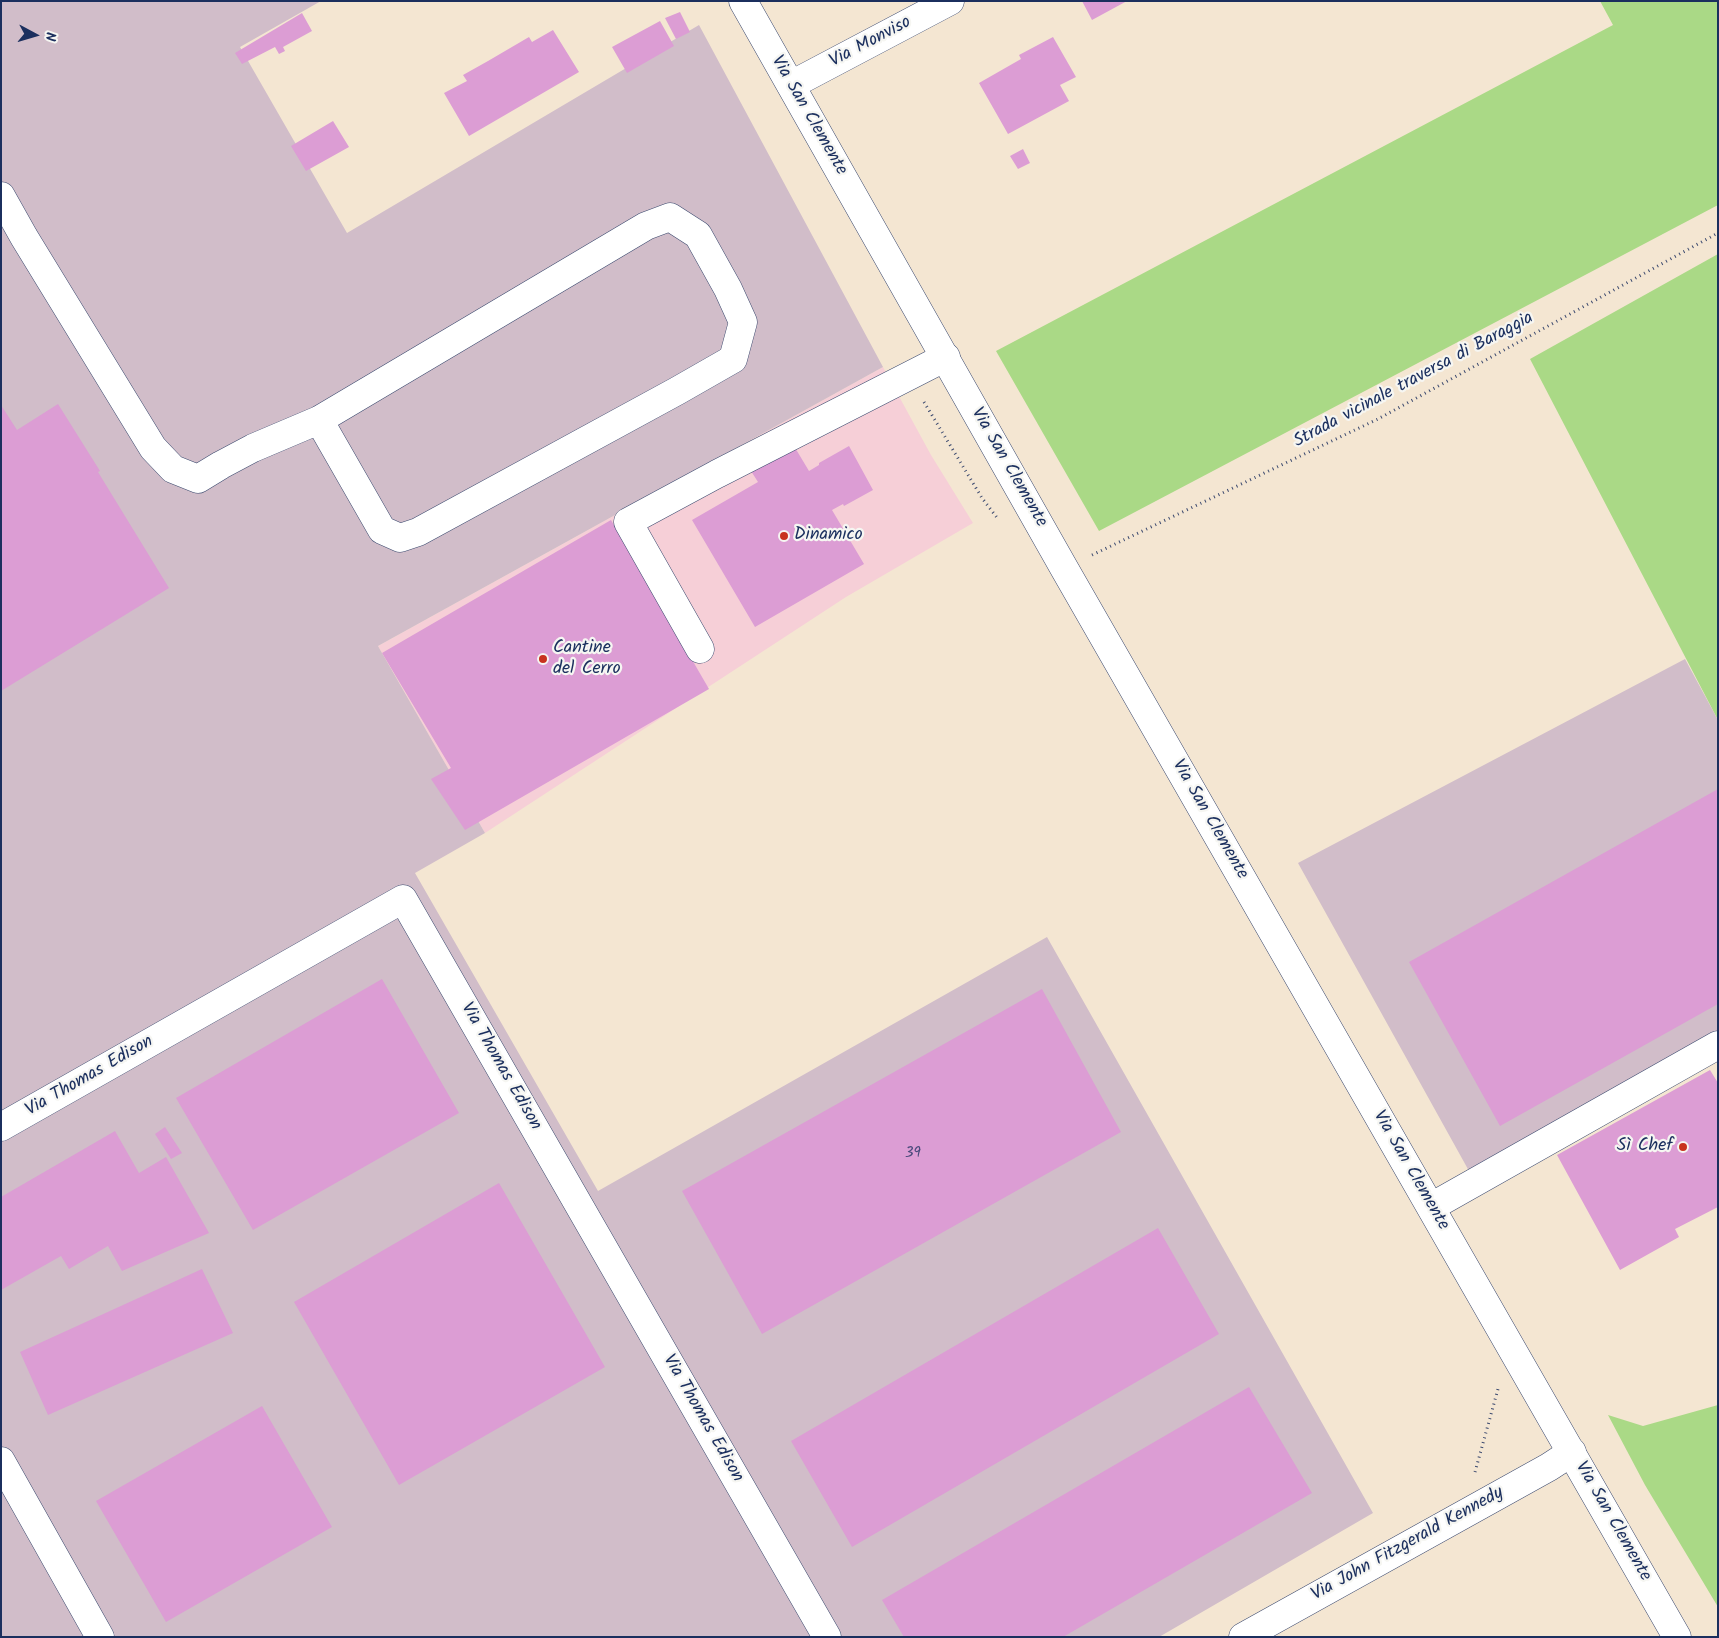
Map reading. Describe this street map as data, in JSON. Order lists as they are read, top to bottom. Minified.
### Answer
{"streets":{"street":["Via Monviso","Via San Clemente","Via Thomas Edison","Via John Fitzgerald Kennedy"],"path":["Strada vicinale traversa di Baraggia"]},"crossings":[["Via Monviso","Via San Clemente"],["Via San Clemente","Strada vicinale traversa di Baraggia"],["Via San Clemente","Via John Fitzgerald Kennedy"]],"places":["Dinamico","Cantine del Cerro","Sì Chef"],"house_numbers":["39"],"north":"right"}
